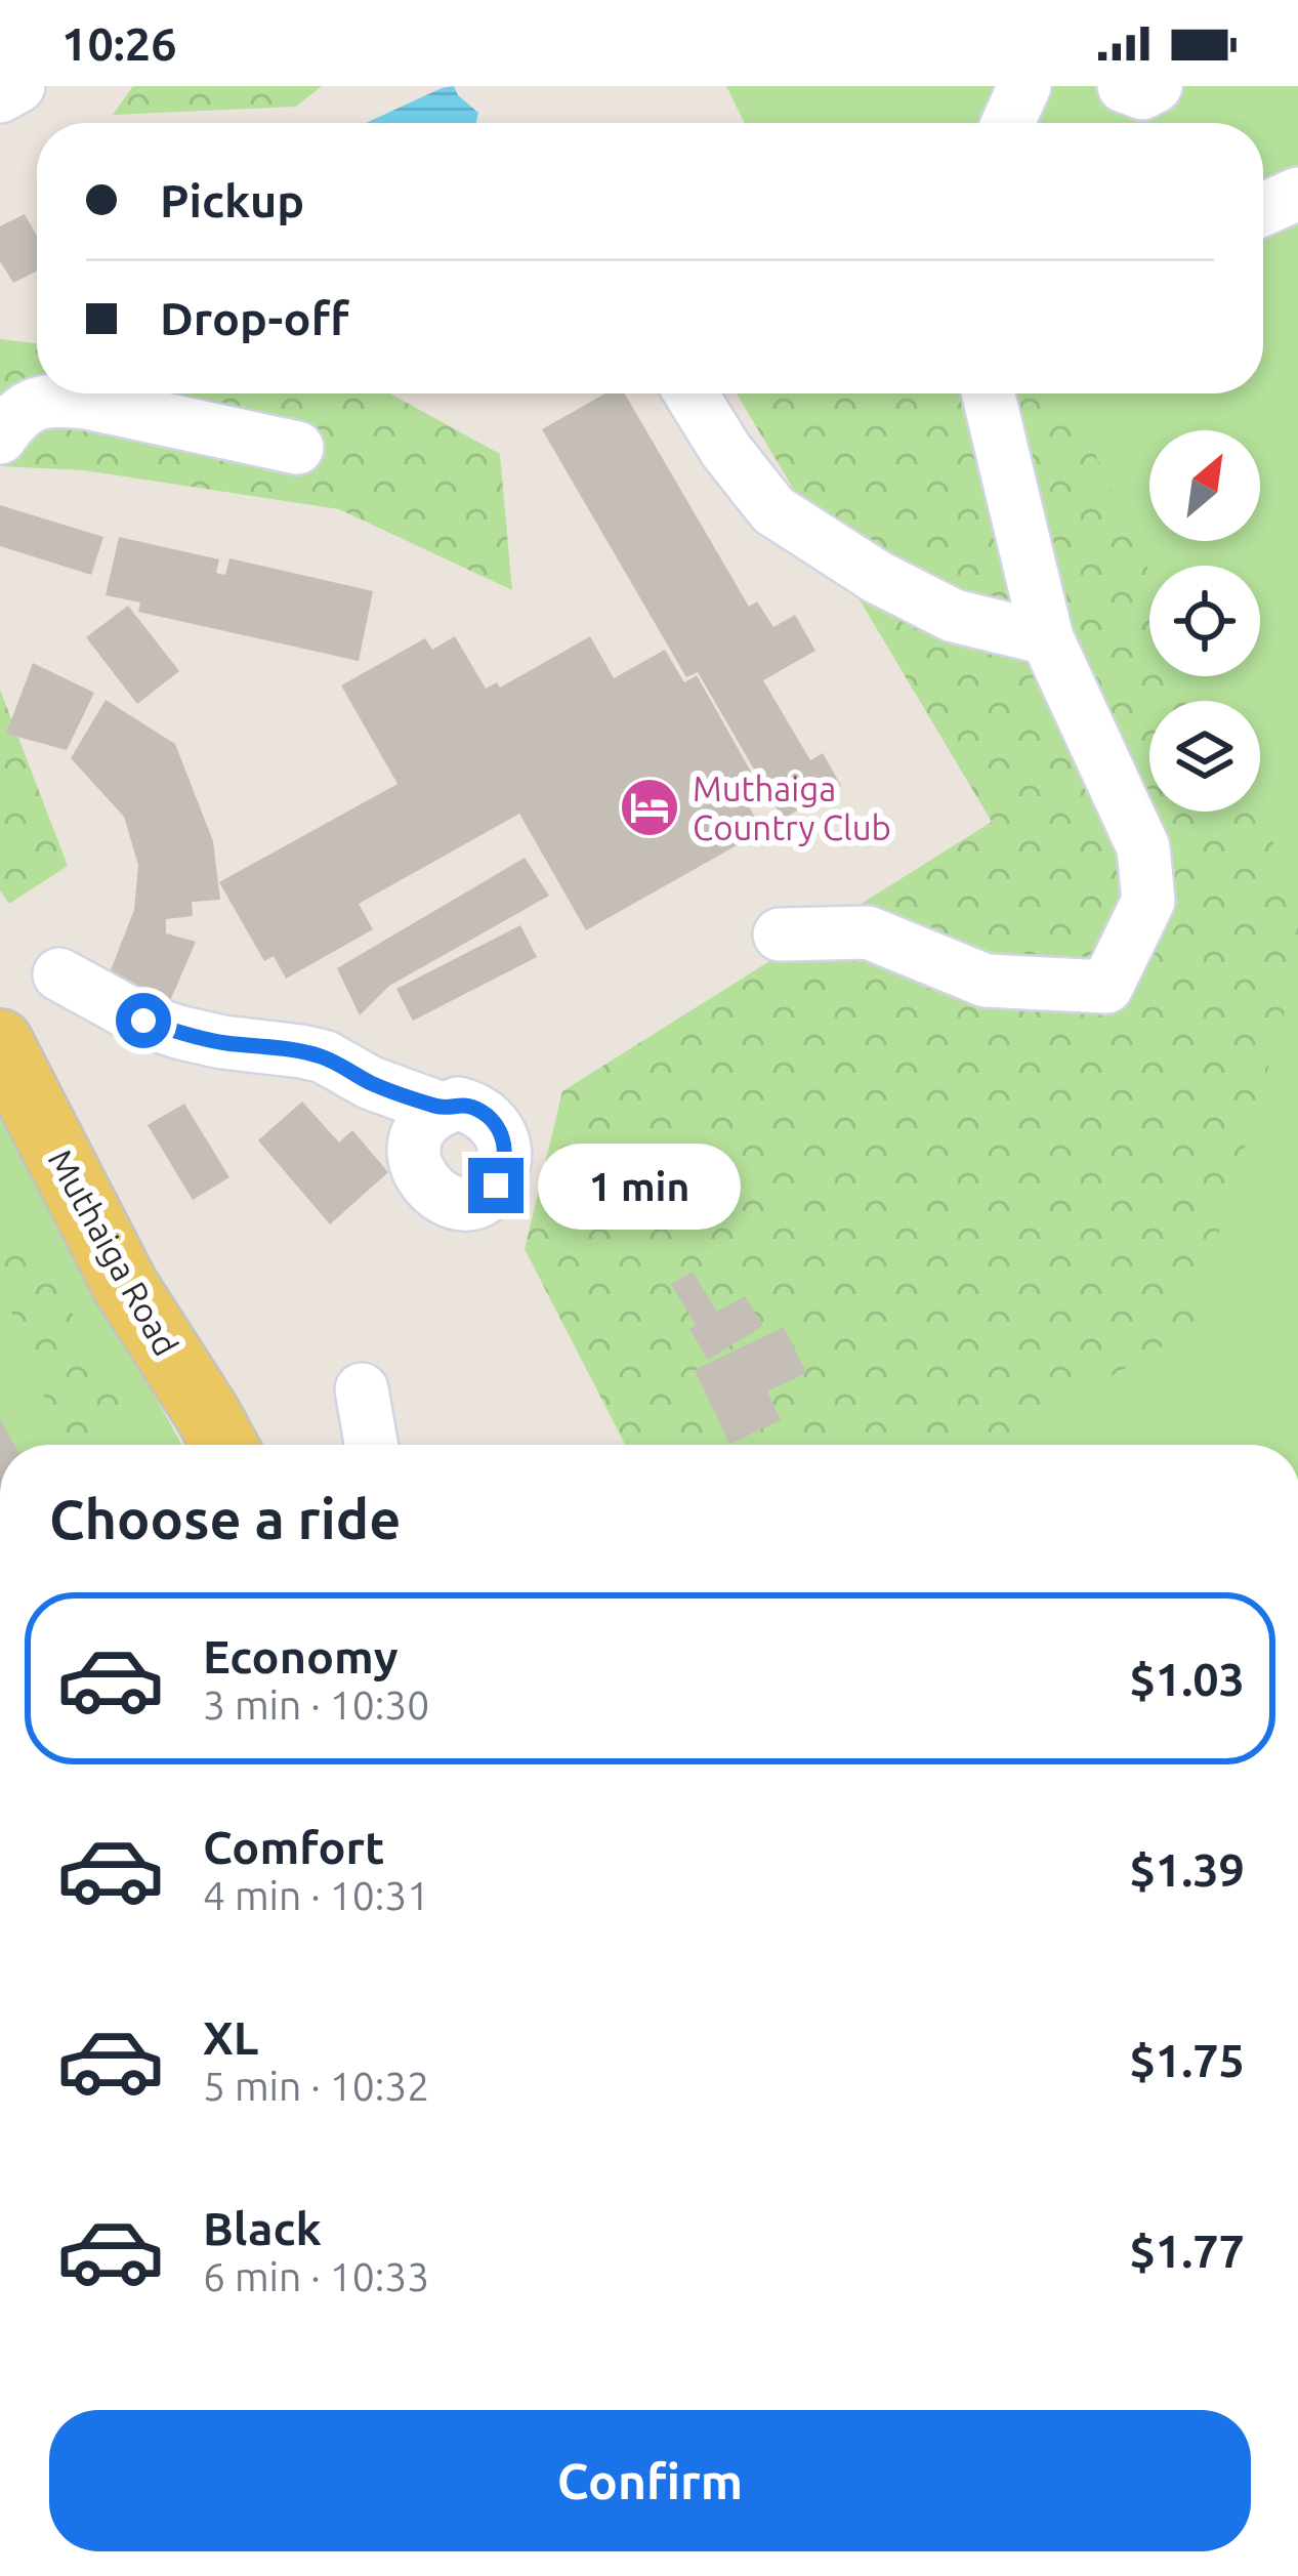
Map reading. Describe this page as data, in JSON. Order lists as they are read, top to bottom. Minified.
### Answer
{"streets":{"main road":["Muthaiga Road"]},"places":{"hotel":["Muthaiga Country Club"]},"north":"top right","page":{"status":"10:26","banner":["Pickup","Drop-off"],"bubble":"1 min","heading":"Choose a ride","list":[{"name":"Economy","note":"3 min · 10:30","value":"$1.03"},{"name":"Comfort","note":"4 min · 10:31","value":"$1.39"},{"name":"XL","note":"5 min · 10:32","value":"$1.75"},{"name":"Black","note":"6 min · 10:33","value":"$1.77"}],"buttons":"Confirm"}}
